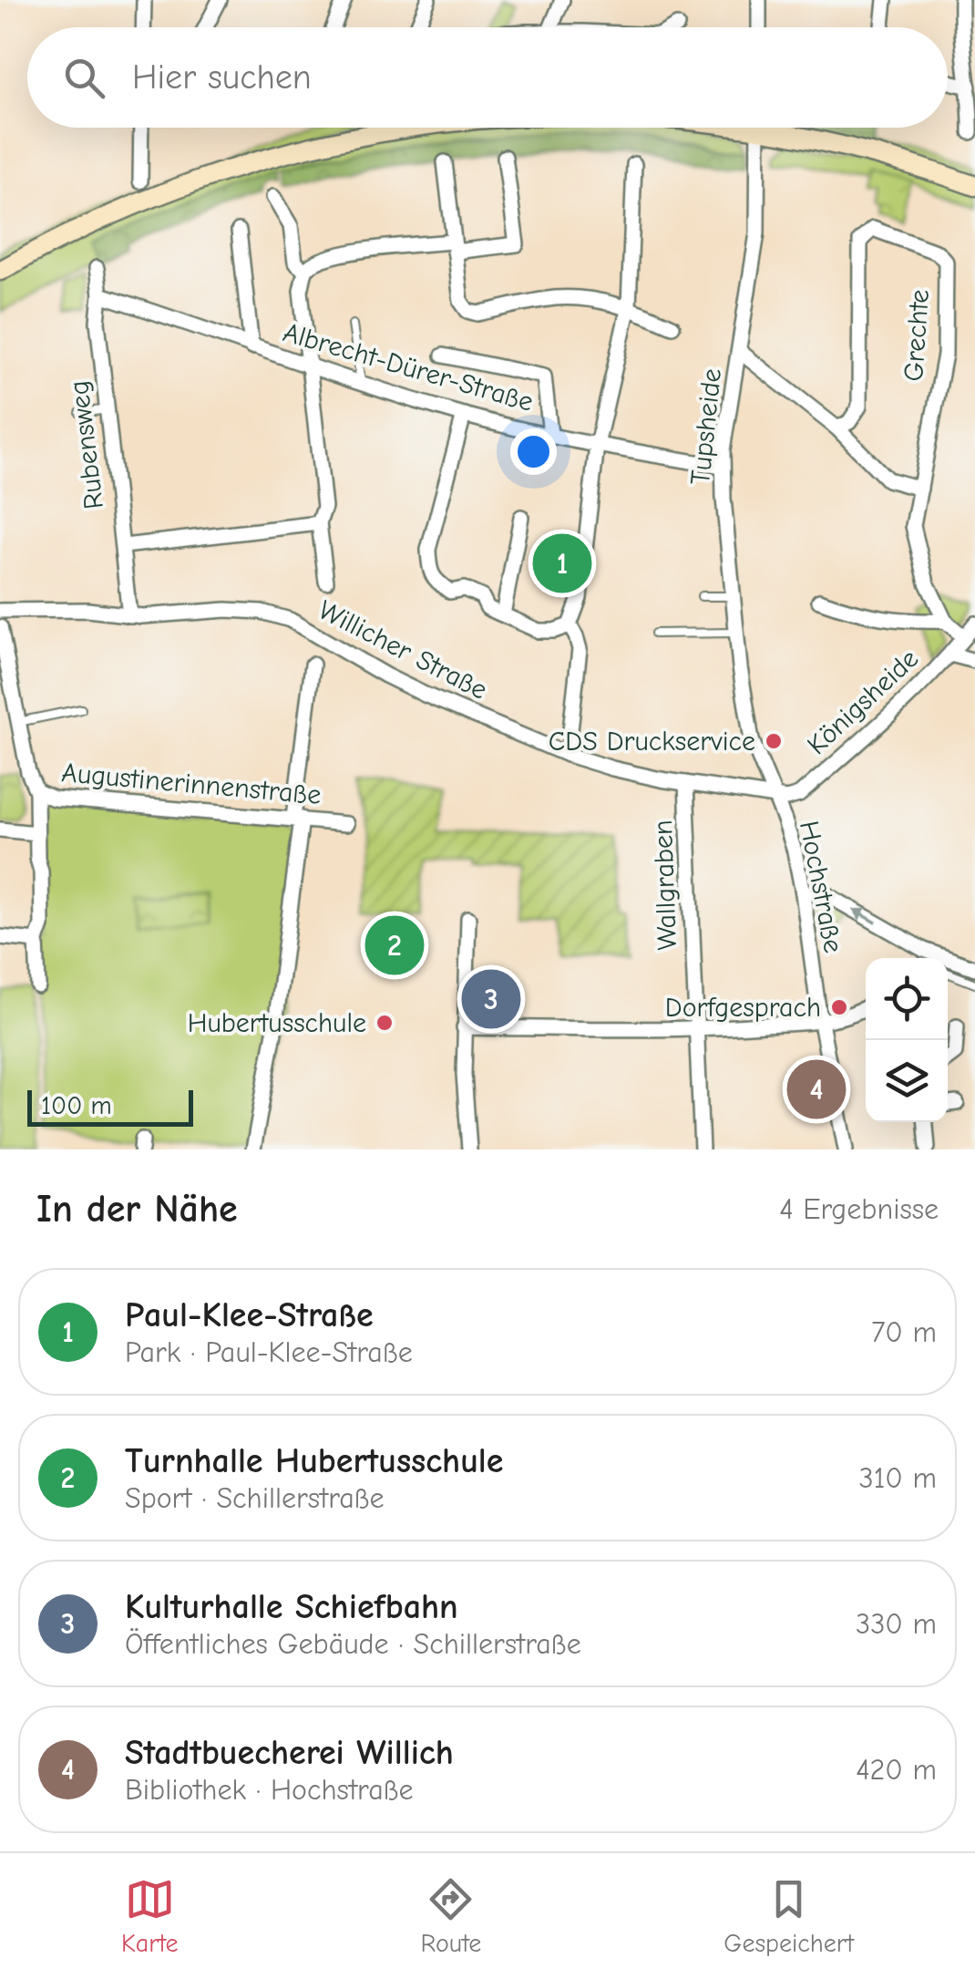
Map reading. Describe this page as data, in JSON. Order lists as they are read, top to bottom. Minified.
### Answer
{"streets":{"street":["Grechte","Albrecht-Dürer-Straße","Tupsheide","Rubensweg","Willicher Straße","Königsheide","Augustinerinnenstraße","Wallgraben","Hochstraße"]},"crossings":[["Albrecht-Dürer-Straße","Tupsheide"],["Albrecht-Dürer-Straße","Rubensweg"],["Tupsheide","Willicher Straße"],["Tupsheide","Königsheide"],["Tupsheide","Hochstraße"],["Rubensweg","Willicher Straße"],["Willicher Straße","Königsheide"],["Willicher Straße","Wallgraben"],["Willicher Straße","Hochstraße"],["Königsheide","Hochstraße"]],"places":["CDS Druckservice","Dorfgesprach","Hubertusschule"],"scale_bar":"100 m","page":{"search":"Hier suchen","pins":["1","2","3","4"],"scale":"100 m","heading":["In der Nähe","4 Ergebnisse"],"list":[{"mark":"1","name":"Paul-Klee-Straße","note":"Park · Paul-Klee-Straße","value":"70 m"},{"mark":"2","name":"Turnhalle Hubertusschule","note":"Sport · Schillerstraße","value":"310 m"},{"mark":"3","name":"Kulturhalle Schiefbahn","note":"Öffentliches Gebäude · Schillerstraße","value":"330 m"},{"mark":"4","name":"Stadtbuecherei Willich","note":"Bibliothek · Hochstraße","value":"420 m"}],"nav":["Karte","Route","Gespeichert"]}}
